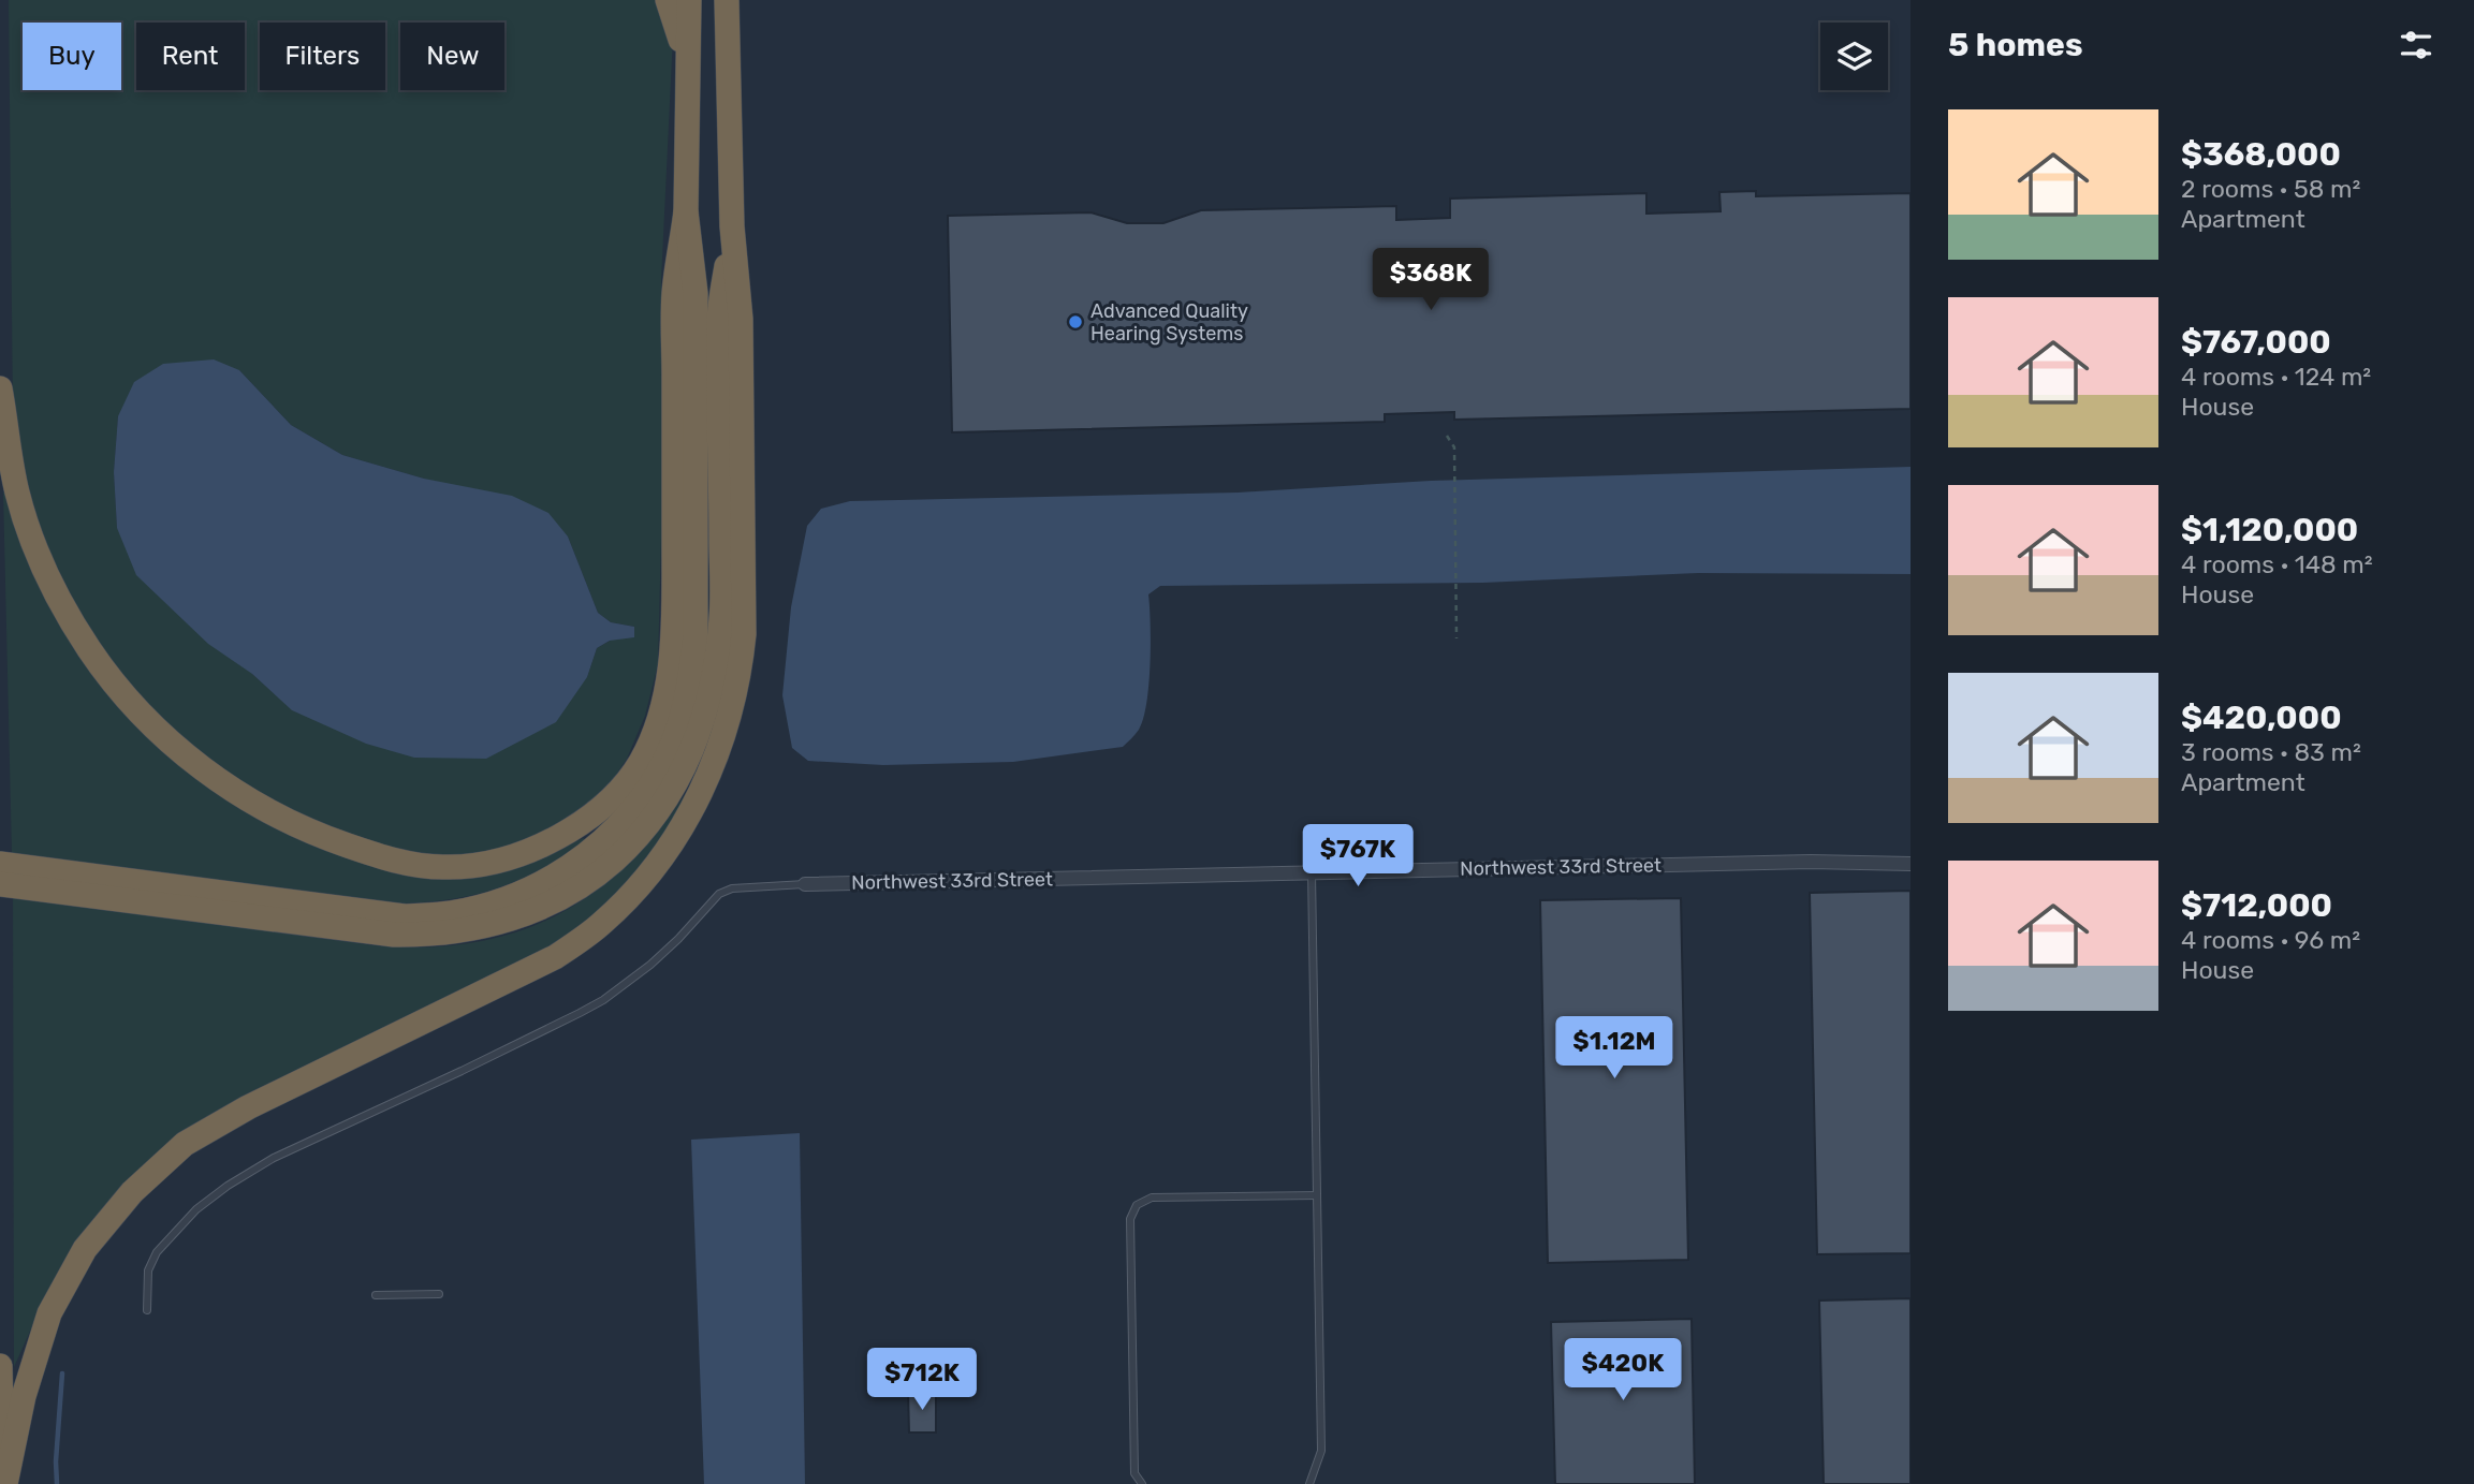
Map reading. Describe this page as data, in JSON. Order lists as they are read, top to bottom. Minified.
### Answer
{"streets":{"street":["Northwest 33rd Street"]},"places":["Advanced Quality Hearing Systems"],"page":{"heading":"5 homes","chip":["Buy","Rent","Filters","New"],"list":[{"name":"$368,000","note":"2 rooms · 58 m² · Apartment"},{"name":"$767,000","note":"4 rooms · 124 m² · House"},{"name":"$1,120,000","note":"4 rooms · 148 m² · House"},{"name":"$420,000","note":"3 rooms · 83 m² · Apartment"},{"name":"$712,000","note":"4 rooms · 96 m² · House"}],"price":["$368K","$767K","$1.12M","$420K","$712K"]}}
